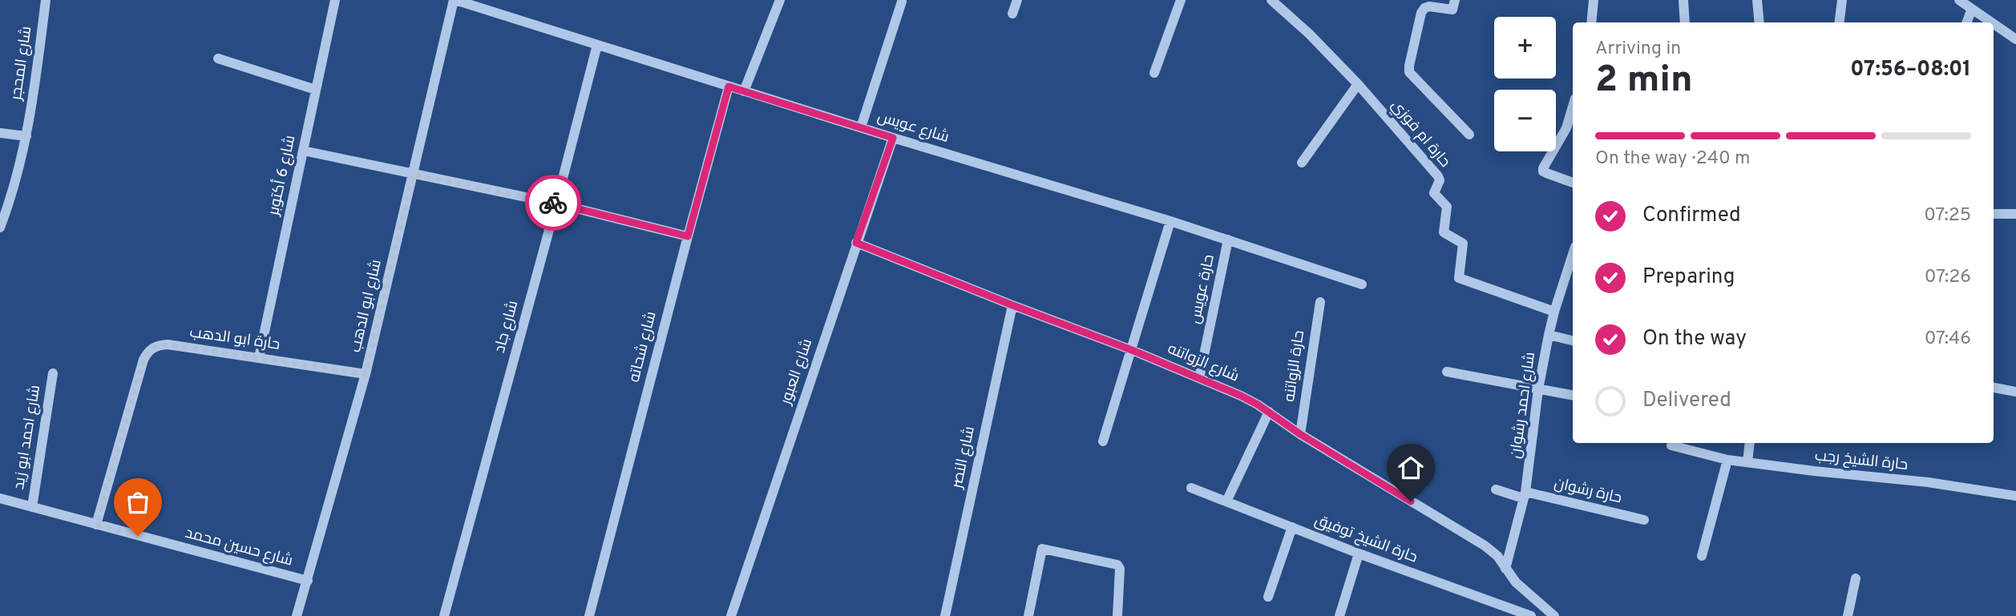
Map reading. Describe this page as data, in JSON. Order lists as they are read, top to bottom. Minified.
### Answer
{"streets":{"street":["شارع المحجر","شارع عويس","حارة ام فوزي","شارع 6 أكتوبر","حارة عويس","شارع ابو الدهب","شارع جاد","حارة ابو الدهب","شارع شحاته","شارع الزواتنه","حارة الزواتنه","شارع العبور","شارع احمد رشوان","شارع احمد ابو زيد","شارع النصر","حارة الشيخ رجب","حارة رشوان","حارة الشيخ توفيق","شارع حسين محمد"]},"crossings":[["شارع عويس","حارة عويس"],["شارع عويس","شارع ابو الدهب"],["شارع عويس","شارع جاد"],["شارع عويس","شارع شحاته"],["شارع عويس","شارع العبور"],["حارة ام فوزي","شارع احمد رشوان"],["شارع 6 أكتوبر","حارة ابو الدهب"],["حارة عويس","شارع الزواتنه"],["شارع ابو الدهب","حارة ابو الدهب"],["شارع ابو الدهب","شارع حسين محمد"],["حارة ابو الدهب","شارع حسين محمد"],["شارع الزواتنه","حارة الزواتنه"],["شارع الزواتنه","شارع العبور"],["شارع الزواتنه","شارع احمد رشوان"],["شارع الزواتنه","شارع النصر"],["شارع احمد رشوان","حارة رشوان"],["شارع احمد ابو زيد","شارع حسين محمد"]],"page":{"map_buttons":["+","−"],"heading":["2 min","Arriving in","07:56–08:01"],"bar":"On the way · 240 m","list":[["Confirmed","07:25"],["Preparing","07:26"],["On the way","07:46"],"Delivered"]}}
